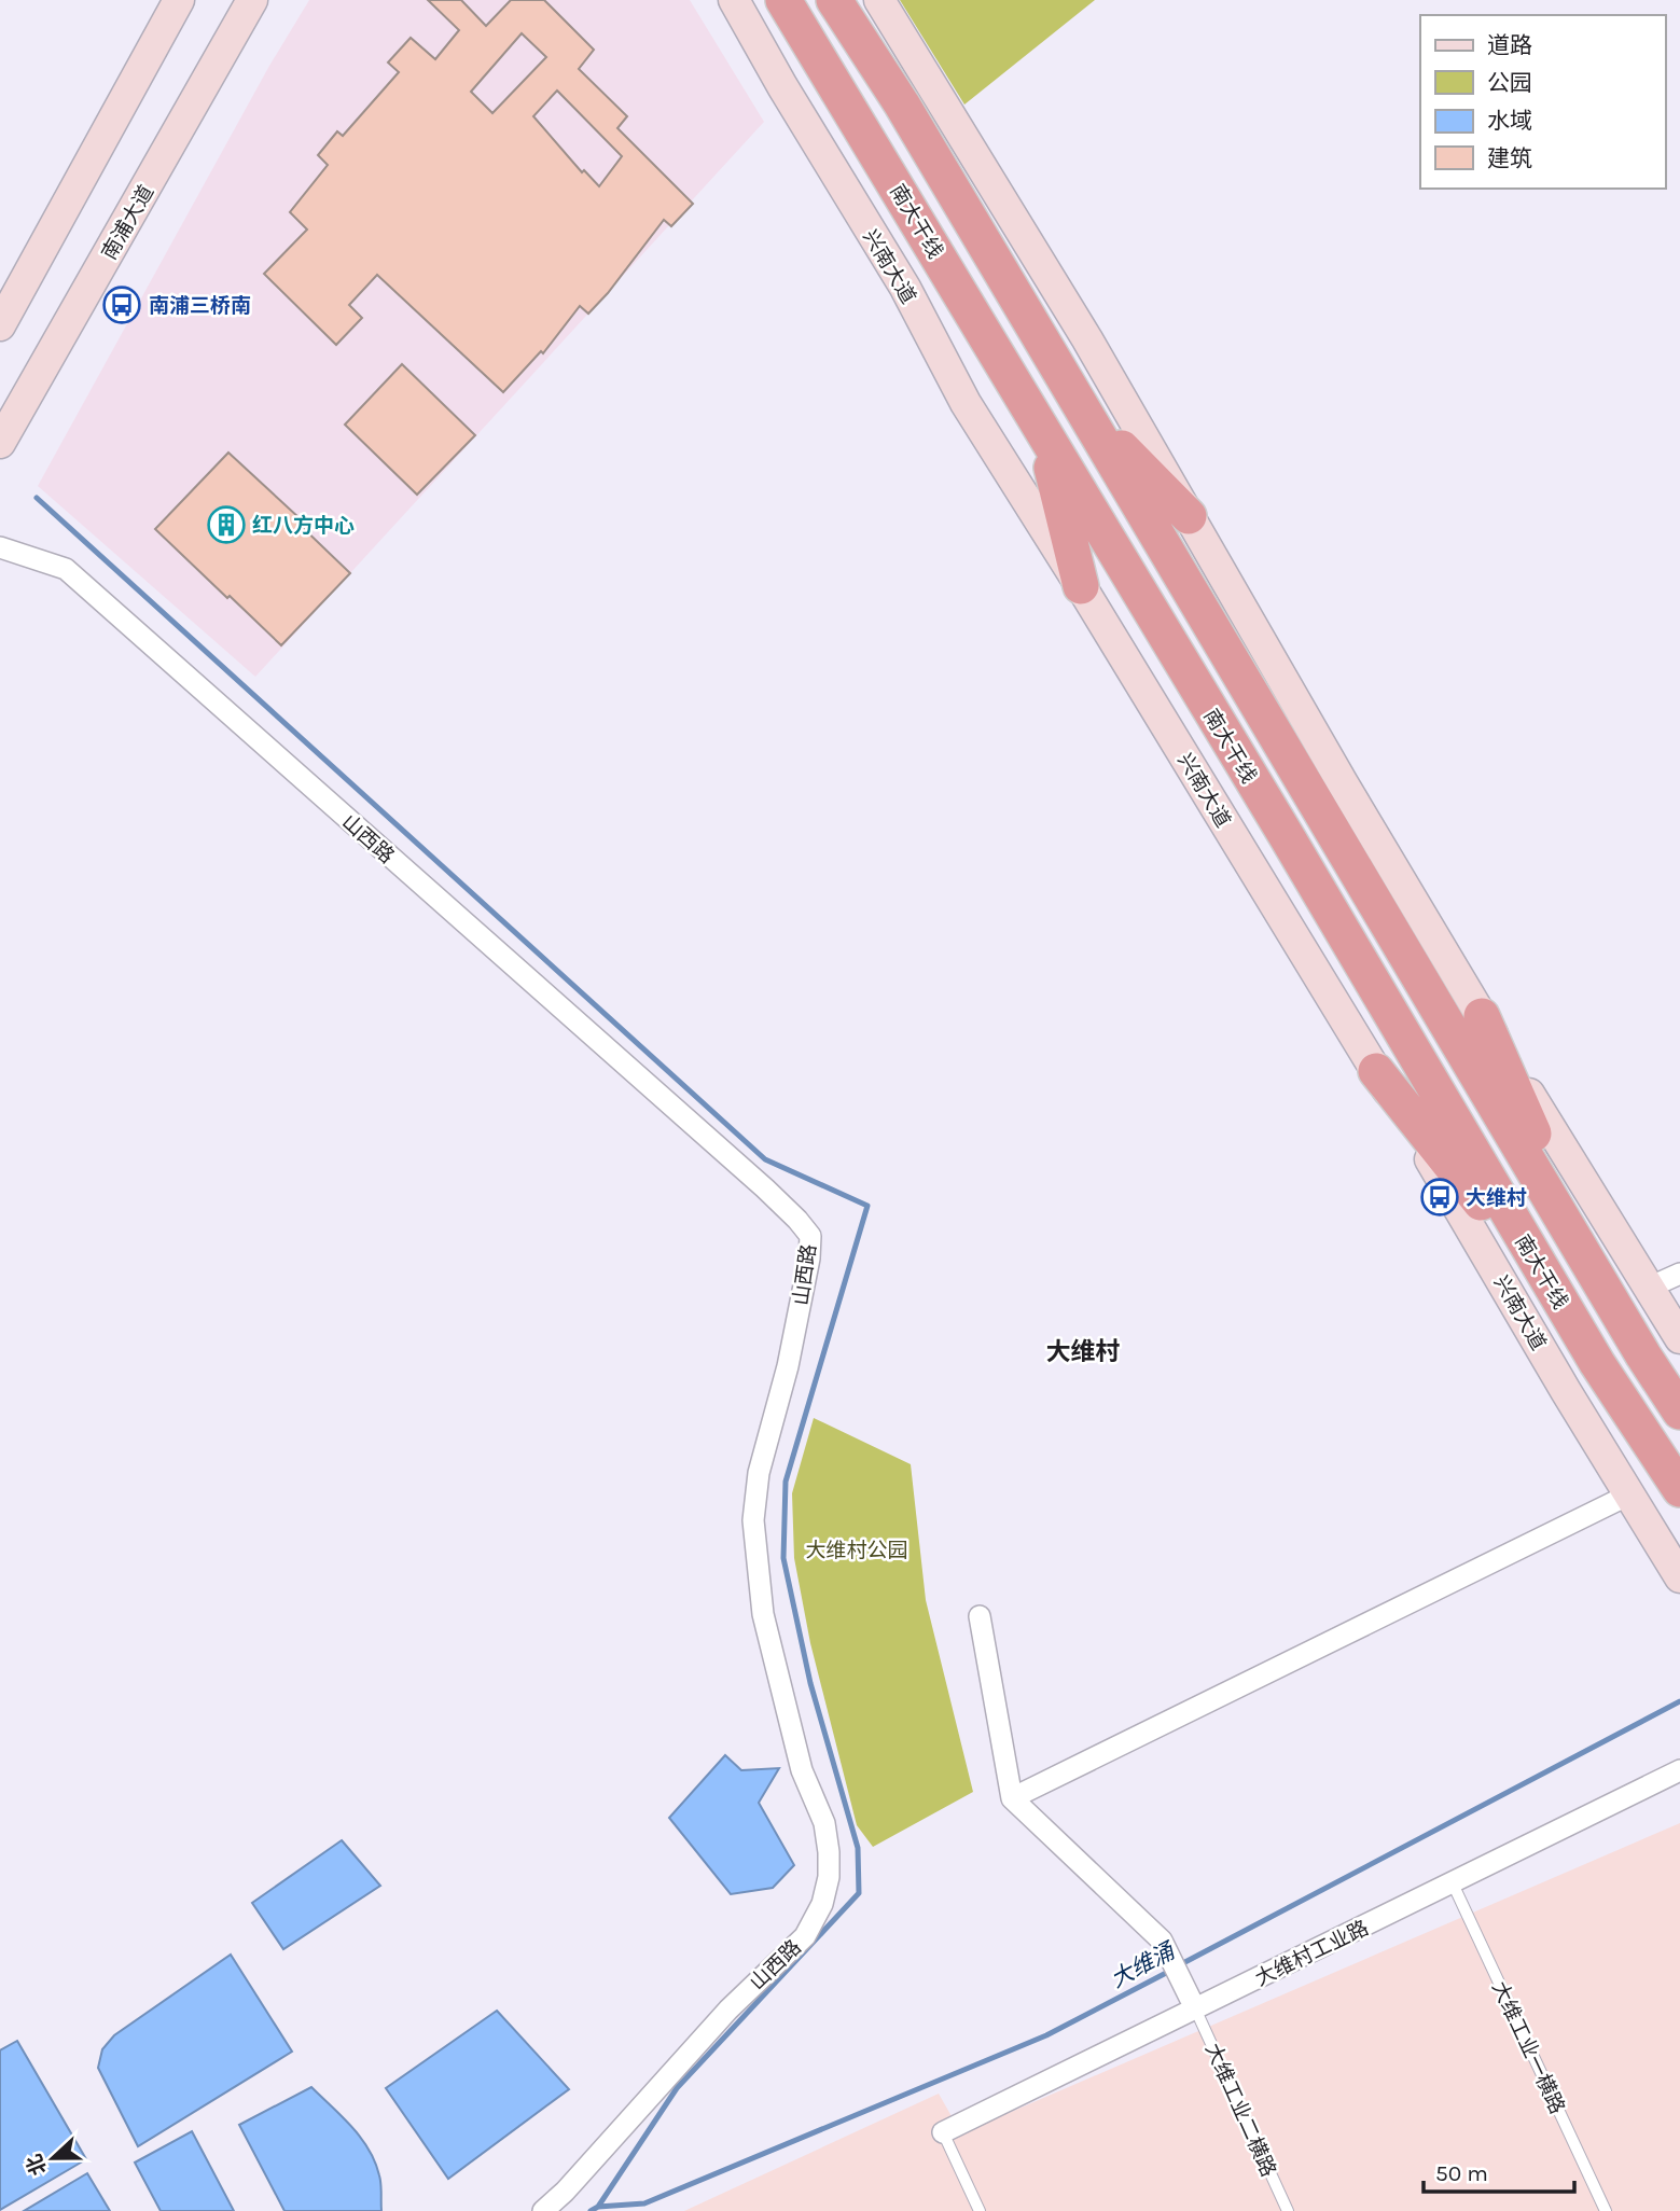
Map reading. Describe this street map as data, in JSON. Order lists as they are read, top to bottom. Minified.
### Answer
{"streets":{"highway":["南大干线"],"main road":["南浦大道","兴南大道"],"street":["山西路","大维村工业路"],"lane":["大维工业一横路","大维工业二横路"]},"crossings":[["大维村工业路","大维工业一横路"],["大维村工业路","大维工业二横路"]],"districts":["大维村"],"water":["大维涌"],"parks":["大维村公园"],"places":{"bus stop":["南浦三桥南","大维村"],"building":["红八方中心"]},"legend":["道路","公园","水域","建筑"],"scale_bar":"50 m","north":"left"}
